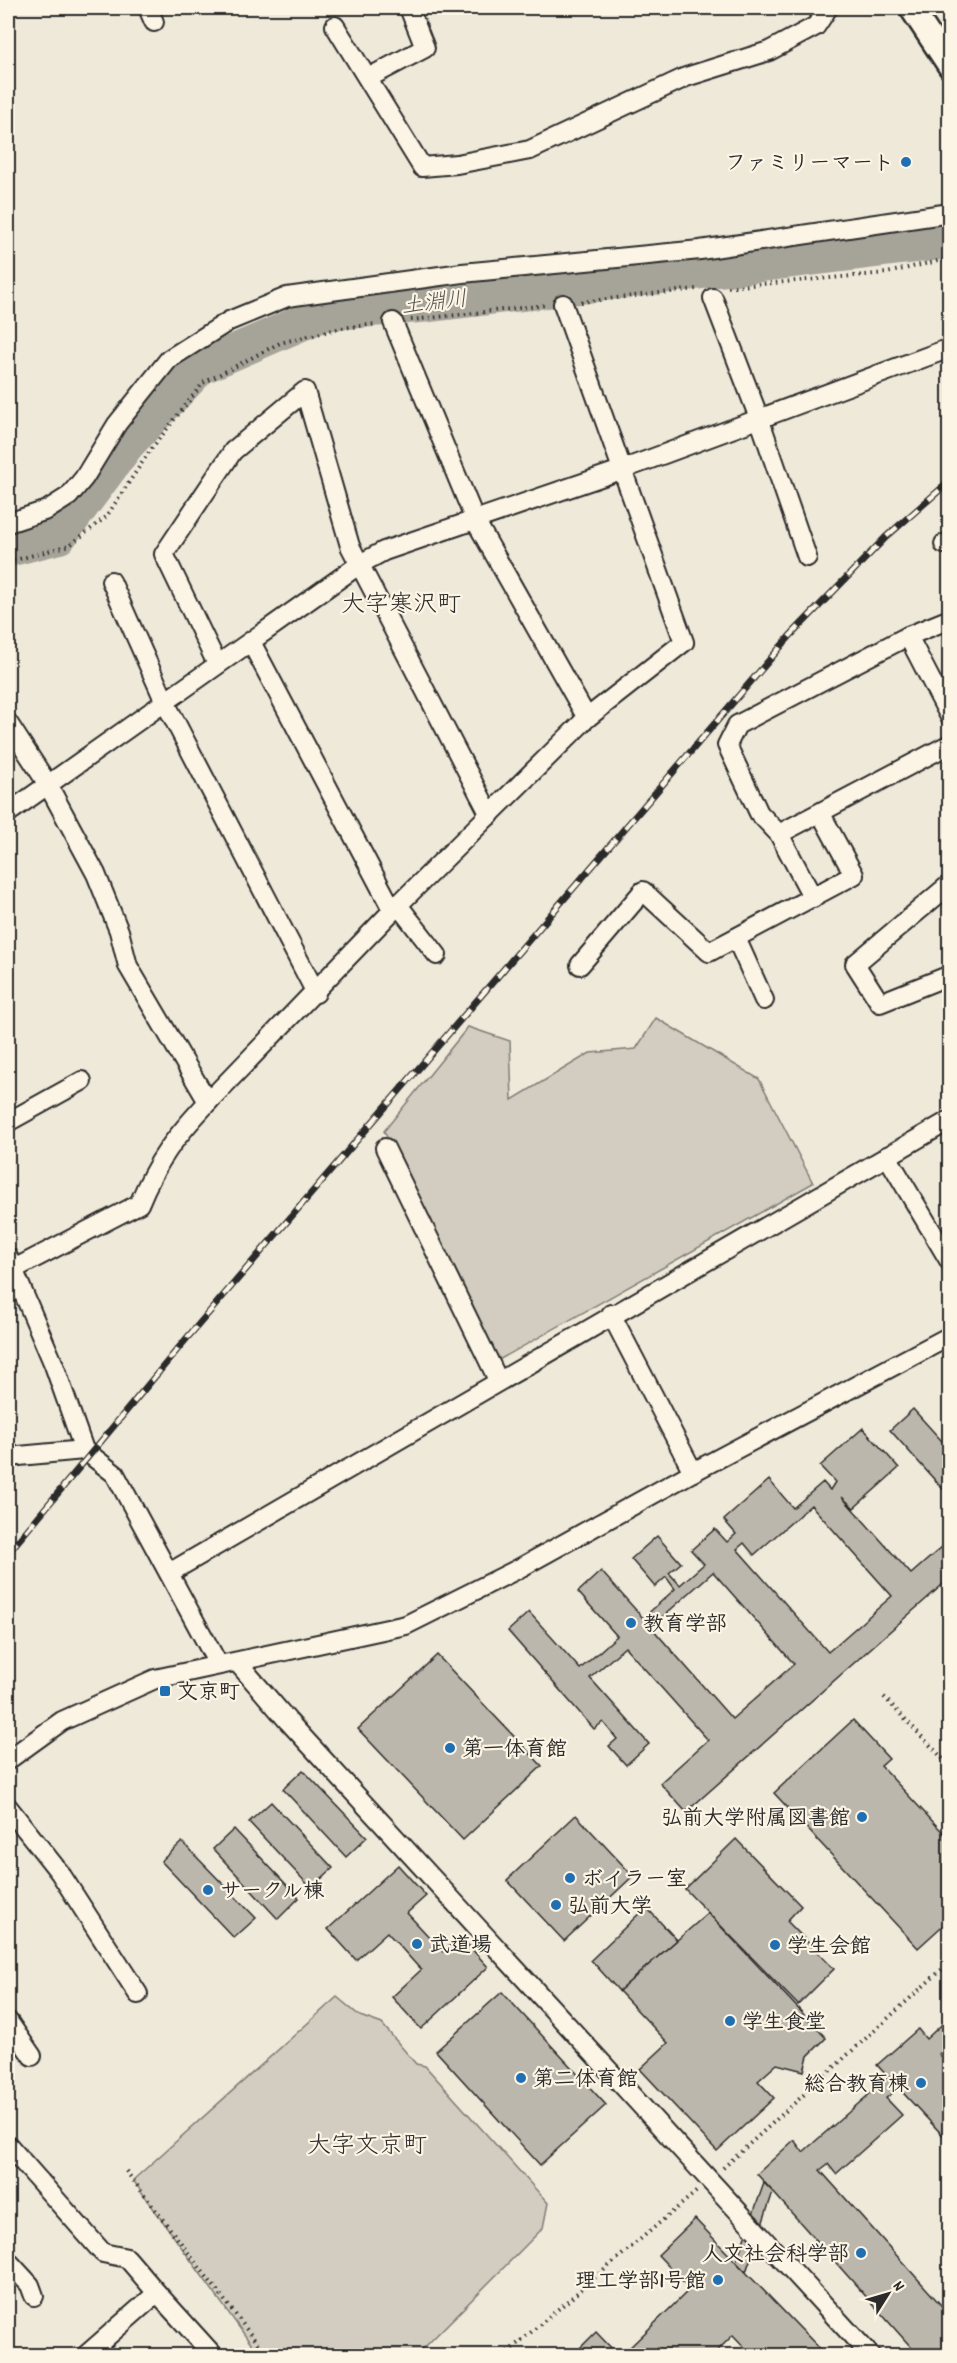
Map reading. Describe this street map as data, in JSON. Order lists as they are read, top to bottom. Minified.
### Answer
{"districts":["大字寒沢町","大字文京町"],"water":["土淵川"],"places":{"other":["ファミリーマート","教育学部","第一体育館","弘前大学附属図書館","ボイラー室","サークル棟","弘前大学","武道場","学生会館","学生食堂","第二体育館","総合教育棟","人文社会科学部","理工学部1号館"],"transit":["文京町"]},"north":"top right"}
